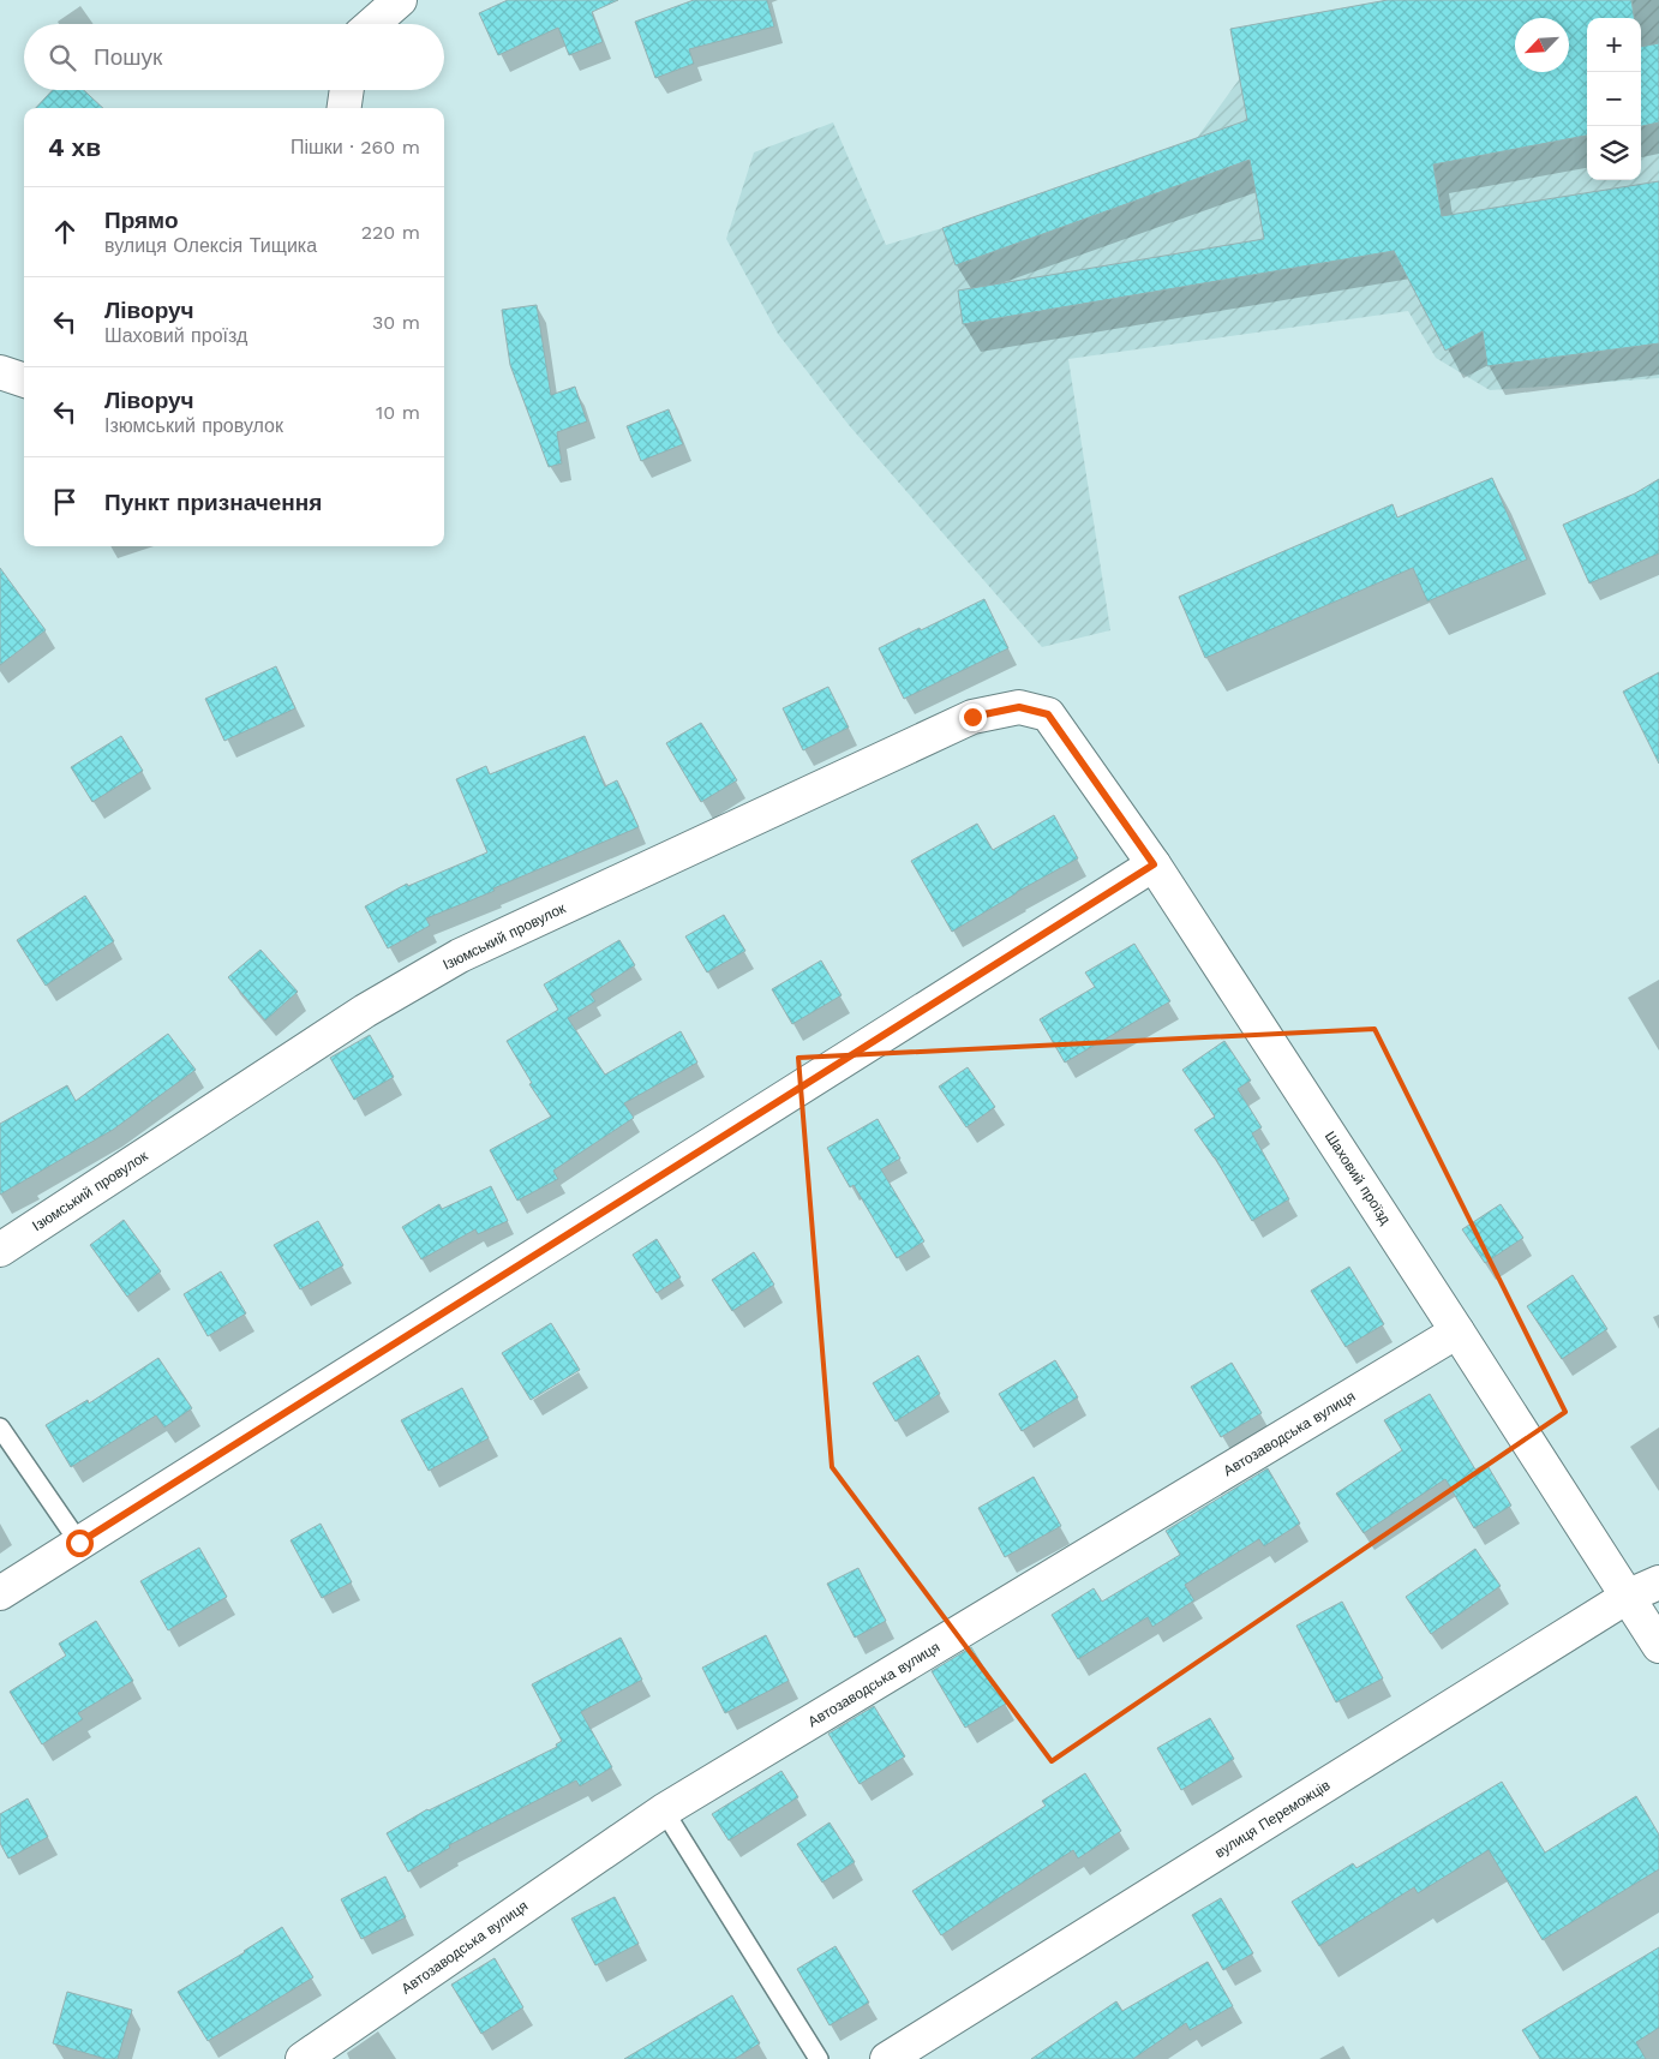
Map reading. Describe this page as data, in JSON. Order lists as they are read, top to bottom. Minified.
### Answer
{"streets":{"street":["Ізюмський провулок","Шаховий проїзд","Автозаводська вулиця","вулиця Переможців"]},"crossings":[["Ізюмський провулок","Шаховий проїзд"],["Шаховий проїзд","Автозаводська вулиця"],["Шаховий проїзд","вулиця Переможців"]],"north":"bottom left","page":{"map_buttons":["+","−"],"search":"Пошук","heading":["4 хв","Пішки · 260 m"],"list":[["Прямо","вулиця Олексія Тищика","220 m"],["Ліворуч","Шаховий проїзд","30 m"],["Ліворуч","Ізюмський провулок","10 m"],"Пункт призначення"]}}
